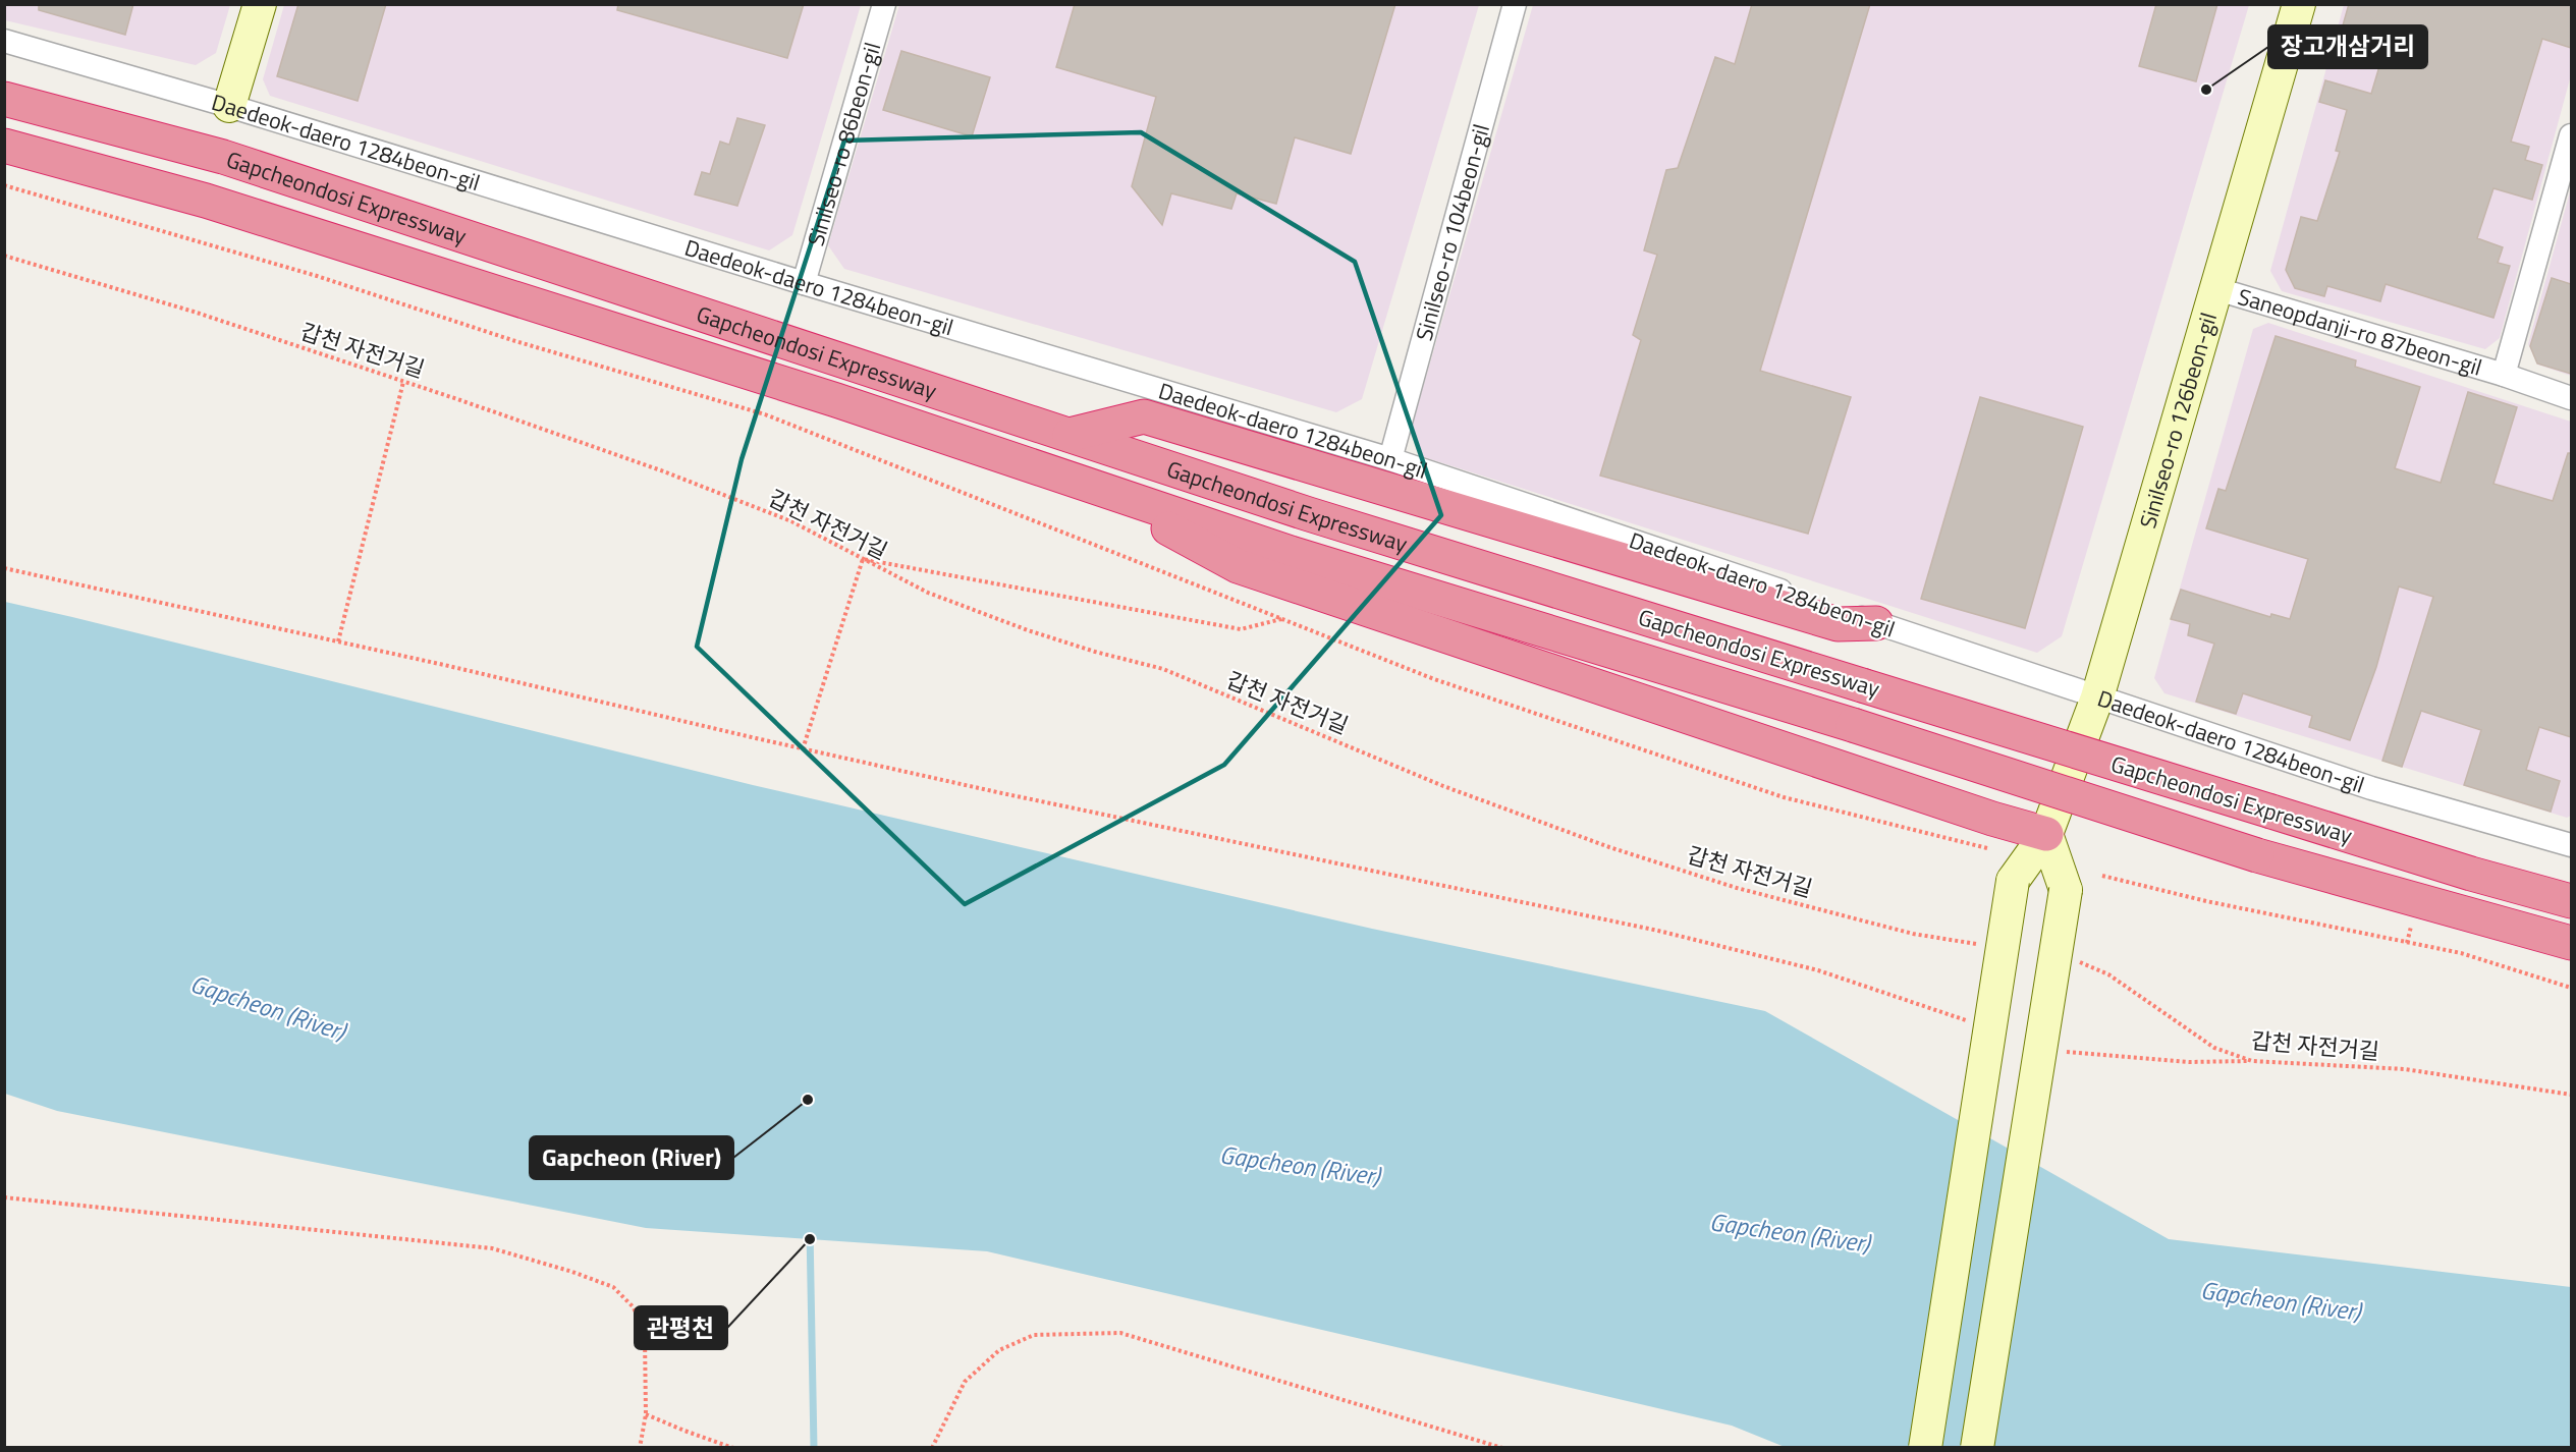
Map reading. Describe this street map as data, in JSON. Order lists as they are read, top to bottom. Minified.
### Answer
{"streets":{"highway":["Gapcheondosi Expressway"],"street":["Daedeok-daero 1284beon-gil","Sinilseo-ro 86beon-gil","Sinilseo-ro 104beon-gil","Saneopdanji-ro 87beon-gil","Sinilseo-ro 126beon-gil"],"path":["갑천 자전거길"]},"crossings":[["Daedeok-daero 1284beon-gil","Sinilseo-ro 86beon-gil"],["Daedeok-daero 1284beon-gil","Sinilseo-ro 104beon-gil"],["Daedeok-daero 1284beon-gil","Sinilseo-ro 126beon-gil"],["Saneopdanji-ro 87beon-gil","Sinilseo-ro 126beon-gil"]],"water":["Gapcheon (River)"],"places":["장고개삼거리","Gapcheon (River)","관평천"]}
